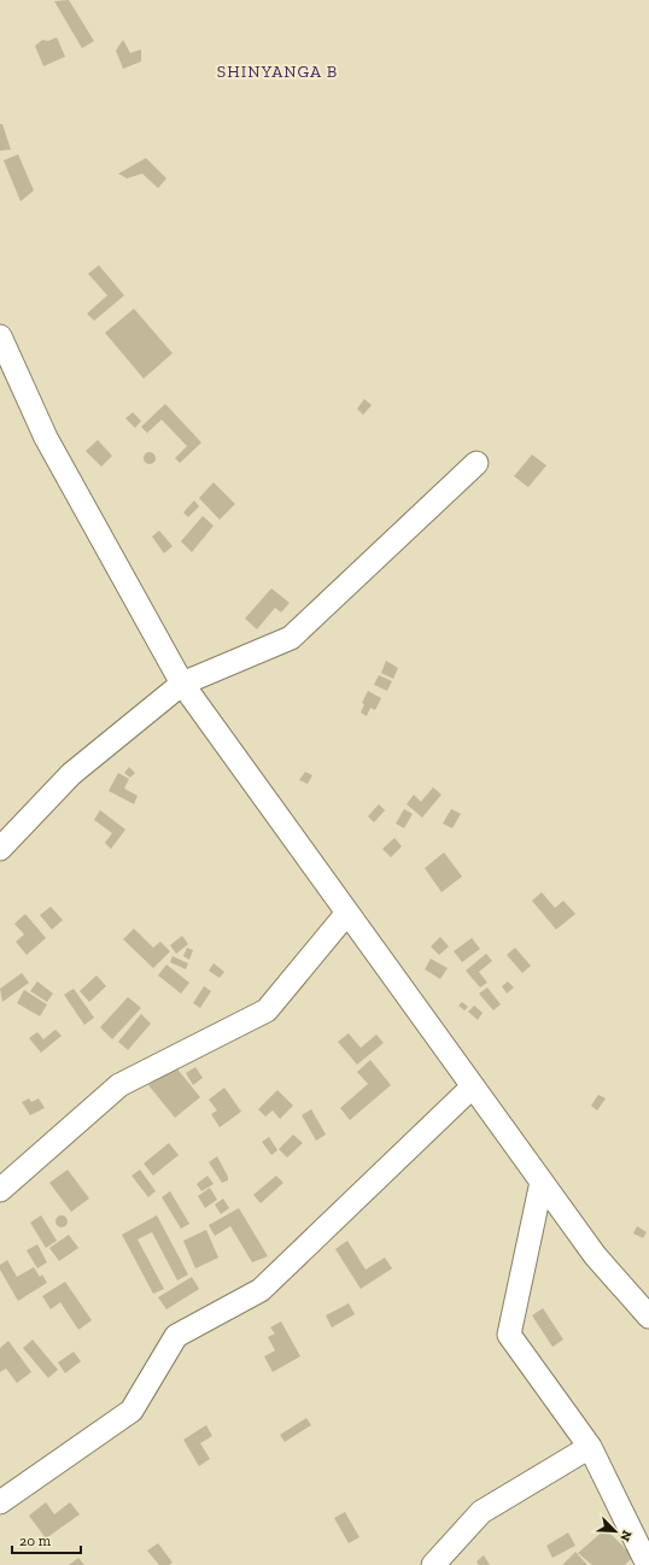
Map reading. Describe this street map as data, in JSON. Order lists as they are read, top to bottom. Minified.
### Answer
{"districts":["SHINYANGA B"],"scale_bar":"20 m","north":"bottom right"}
